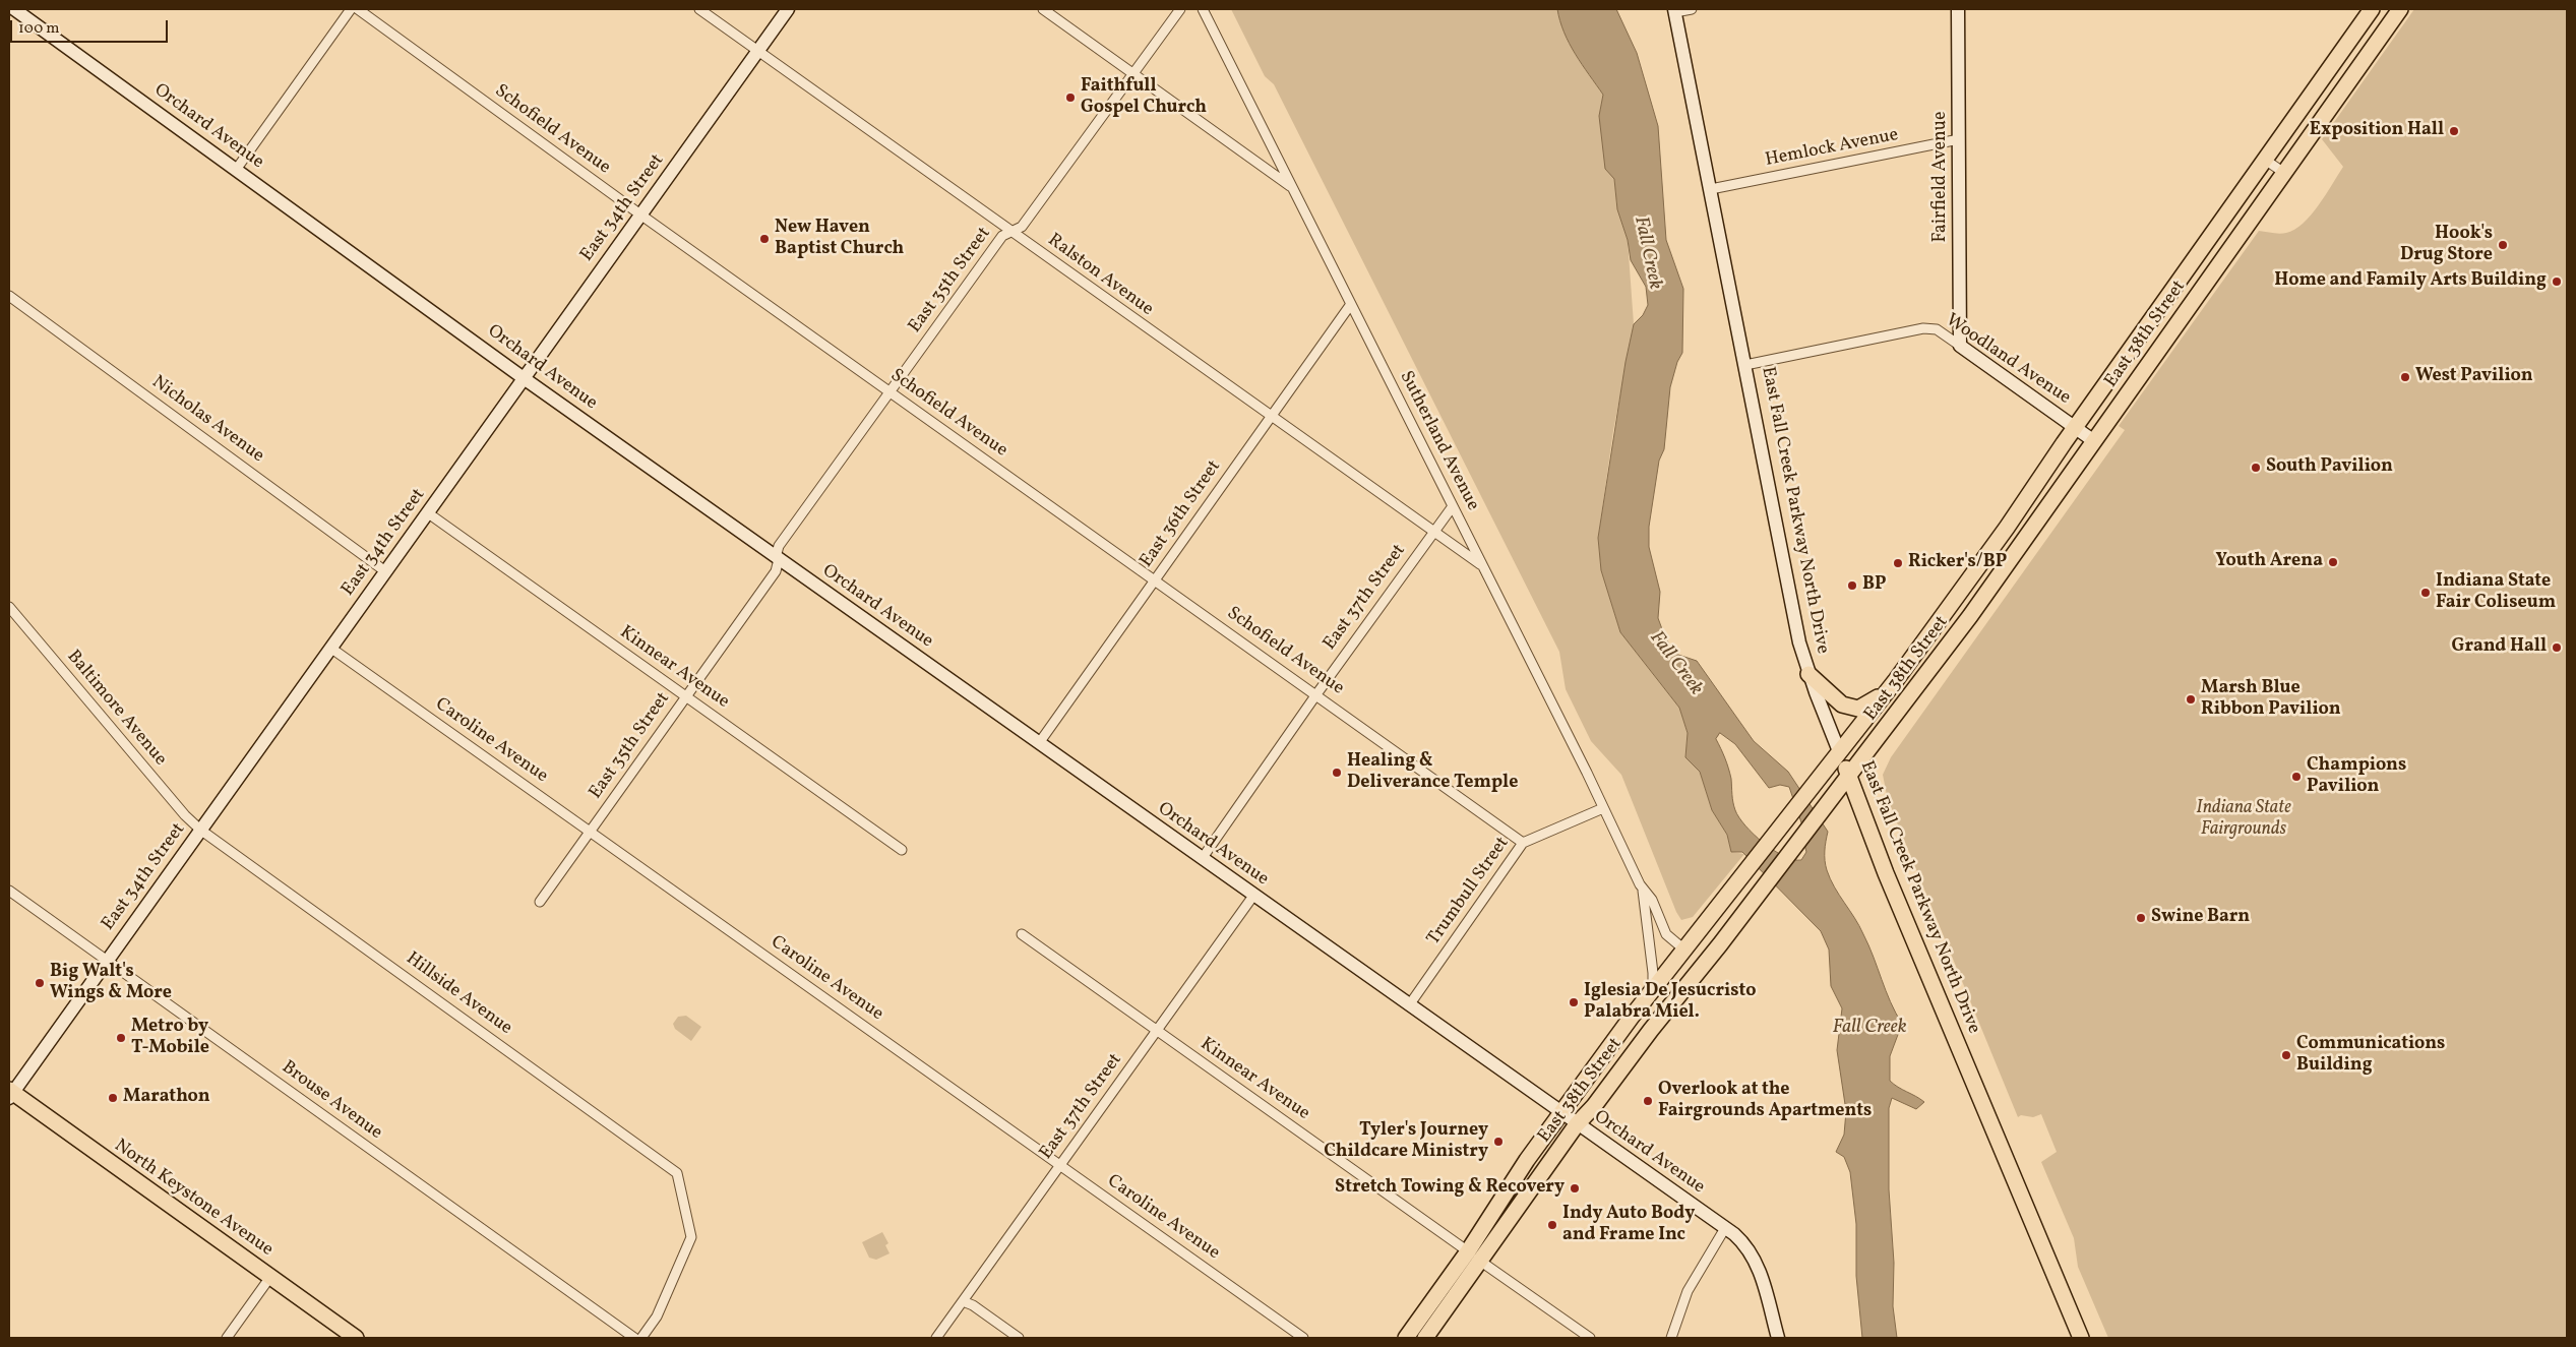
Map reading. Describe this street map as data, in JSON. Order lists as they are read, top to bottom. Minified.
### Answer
{"streets":{"main road":["East 38th Street","East Fall Creek Parkway North Drive","North Keystone Avenue"],"street":["Orchard Avenue","Schofield Avenue","Hemlock Avenue","Fairfield Avenue","East 34th Street","Ralston Avenue","East 35th Street","Woodland Avenue","Nicholas Avenue","Sutherland Avenue","East 36th Street","East 37th Street","Kinnear Avenue","Baltimore Avenue","Caroline Avenue","Trumbull Street","Hillside Avenue","Brouse Avenue"]},"crossings":[["Orchard Avenue","East 34th Street"],["Orchard Avenue","East 35th Street"],["Orchard Avenue","East 38th Street"],["Orchard Avenue","East 36th Street"],["Orchard Avenue","East 37th Street"],["Orchard Avenue","Trumbull Street"],["Schofield Avenue","East 34th Street"],["Schofield Avenue","East 35th Street"],["Schofield Avenue","East 36th Street"],["Schofield Avenue","East 37th Street"],["Schofield Avenue","Trumbull Street"],["Hemlock Avenue","Fairfield Avenue"],["Hemlock Avenue","East Fall Creek Parkway North Drive"],["Fairfield Avenue","Woodland Avenue"],["East 34th Street","Ralston Avenue"],["East 34th Street","Nicholas Avenue"],["East 34th Street","Kinnear Avenue"],["East 34th Street","Baltimore Avenue"],["East 34th Street","Caroline Avenue"],["East 34th Street","Hillside Avenue"],["East 34th Street","Brouse Avenue"],["East 34th Street","North Keystone Avenue"],["Ralston Avenue","East 35th Street"],["Ralston Avenue","Sutherland Avenue"],["Ralston Avenue","East 36th Street"],["Ralston Avenue","East 37th Street"],["East 35th Street","Kinnear Avenue"],["East 35th Street","Caroline Avenue"],["East 38th Street","Woodland Avenue"],["East 38th Street","Sutherland Avenue"],["East 38th Street","East Fall Creek Parkway North Drive"],["East 38th Street","Kinnear Avenue"],["Woodland Avenue","East Fall Creek Parkway North Drive"],["Sutherland Avenue","East 36th Street"],["Sutherland Avenue","East 37th Street"],["Sutherland Avenue","Trumbull Street"],["East 37th Street","Kinnear Avenue"],["East 37th Street","Caroline Avenue"],["Baltimore Avenue","Hillside Avenue"]],"water":["Fall Creek"],"parks":["Indiana State Fairgrounds"],"places":["Faithfull Gospel Church","Exposition Hall","New Haven Baptist Church","Hook's Drug Store","Home and Family Arts Building","West Pavilion","South Pavilion","Youth Arena","Ricker's/BP","BP","Indiana State Fair Coliseum","Grand Hall","Marsh Blue Ribbon Pavilion","Healing & Deliverance Temple","Champions Pavilion","Swine Barn","Big Walt's Wings & More","Iglesia De Jesucristo Palabra Miel.","Metro by T-Mobile","Communications Building","Marathon","Overlook at the Fairgrounds Apartments","Tyler's Journey Childcare Ministry","Stretch Towing & Recovery","Indy Auto Body and Frame Inc"],"scale_bar":"100 m"}
